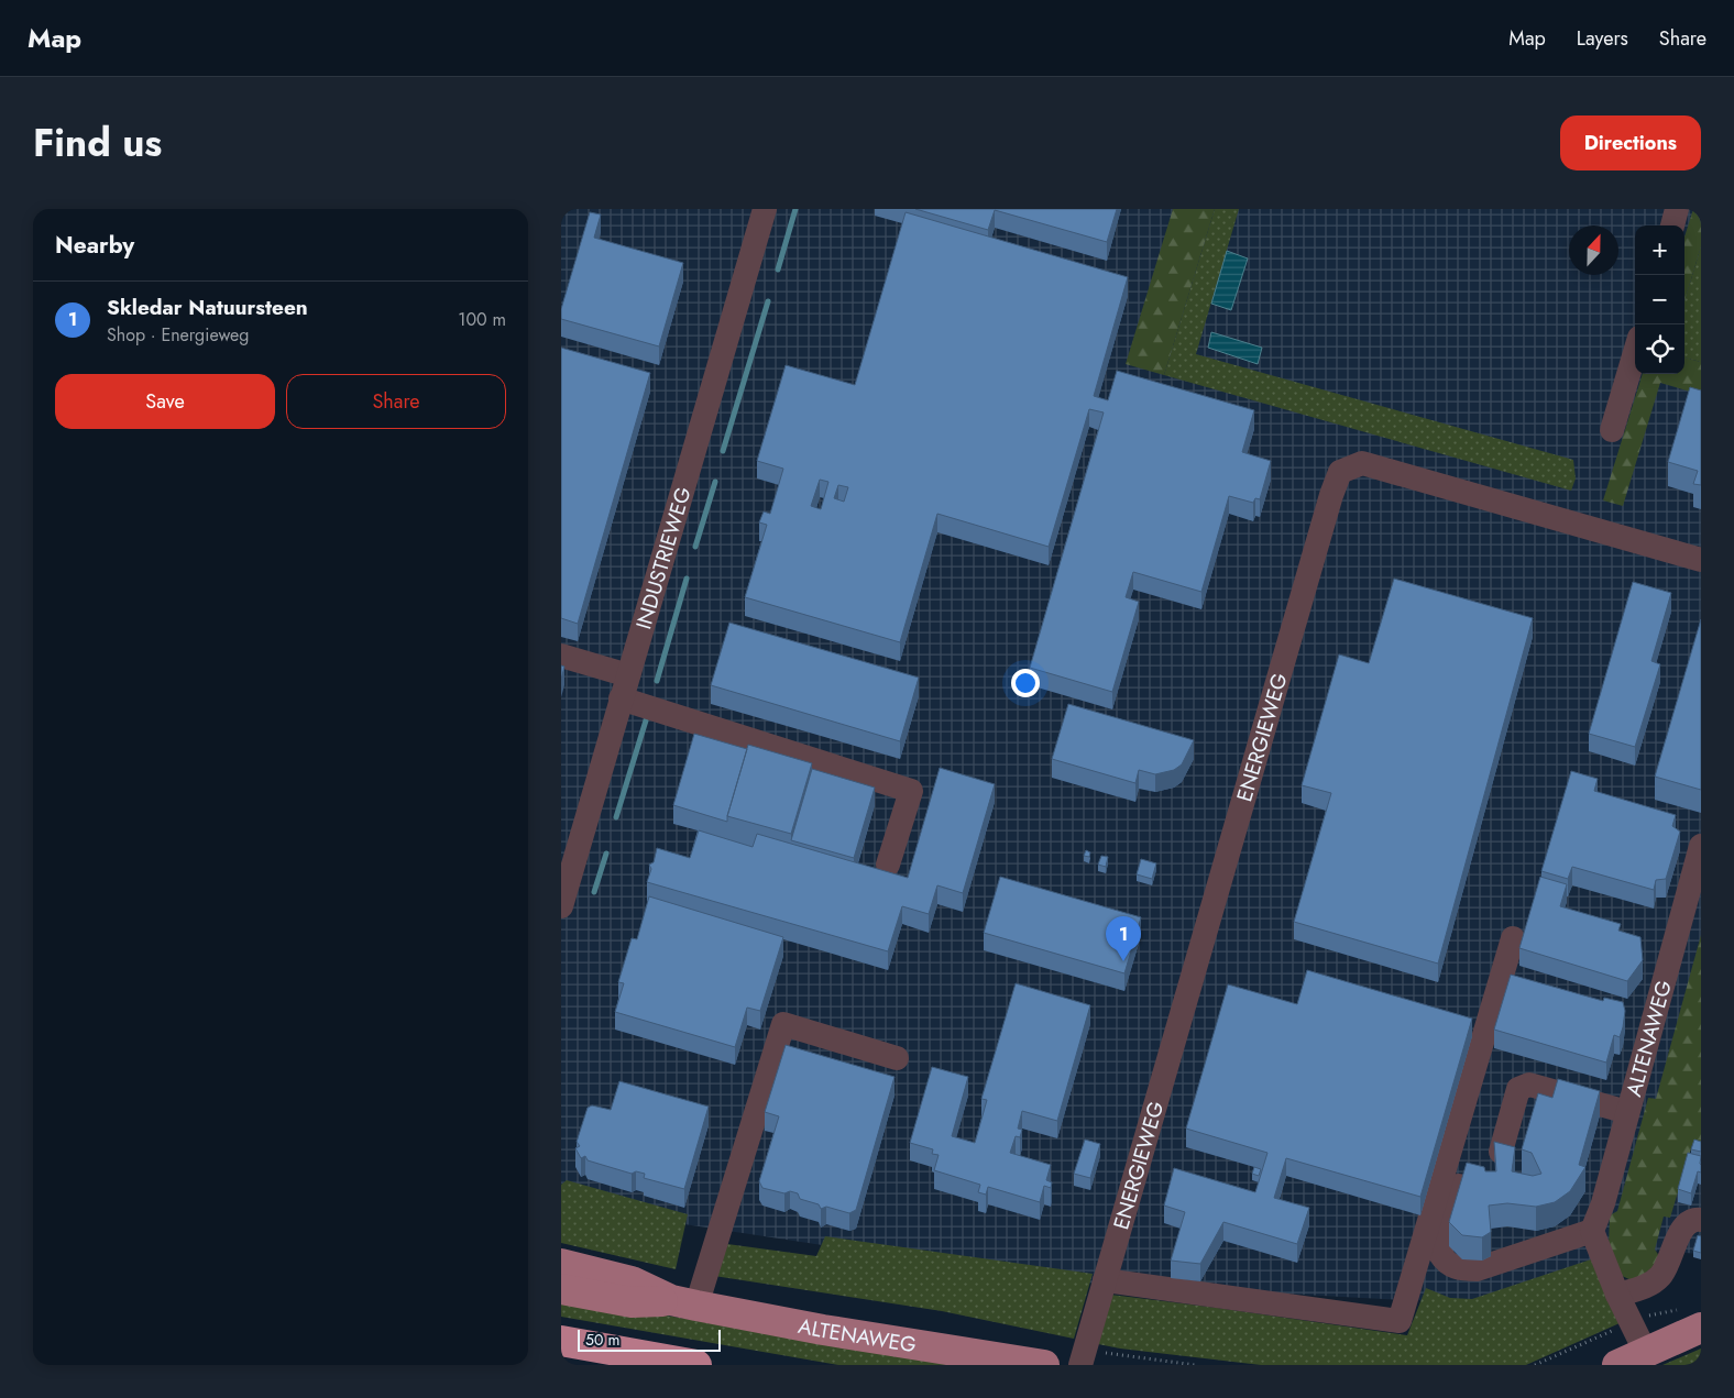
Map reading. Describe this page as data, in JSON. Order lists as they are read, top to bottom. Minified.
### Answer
{"streets":{"main road":["ALTENAWEG"],"street":["INDUSTRIEWEG","ENERGIEWEG"]},"scale_bar":"50 m","north":"top","page":{"header":"Map","nav":["Map","Layers","Share"],"title":"Find us","buttons":["Directions",["Save","Share"]],"heading":"Nearby","map_buttons":["+","−"],"list":[{"mark":"1","name":"Skledar Natuursteen","note":"Shop · Energieweg","value":"100 m"}],"pins":"1","scale":"50 m"}}
